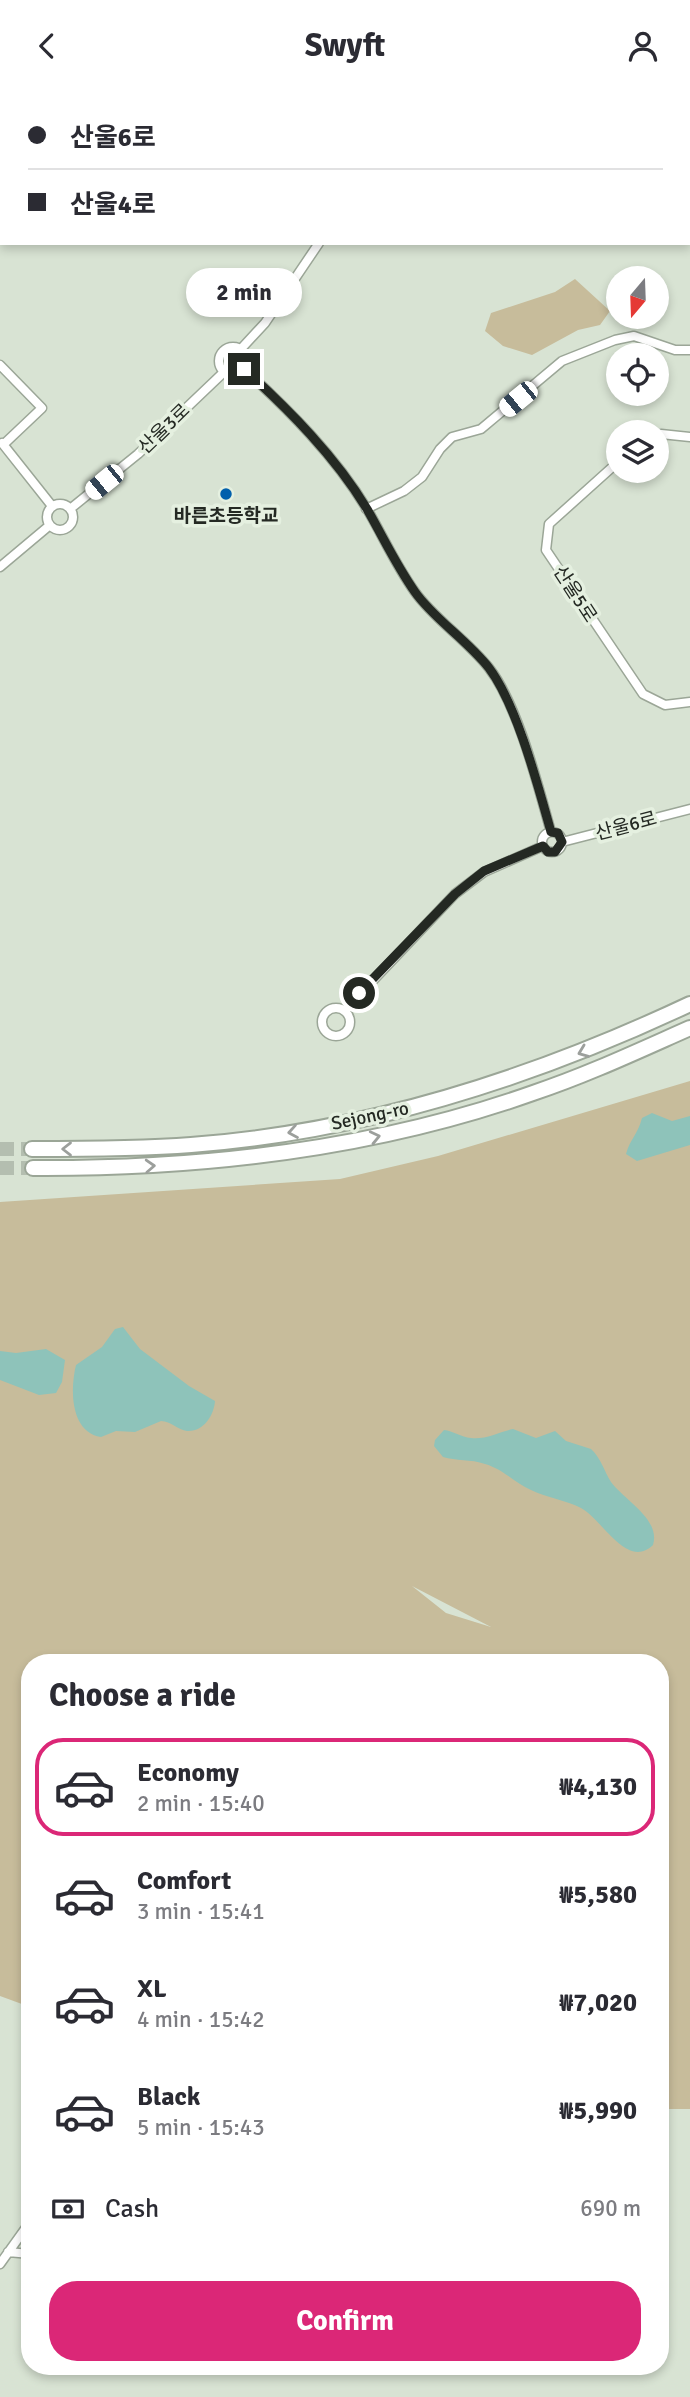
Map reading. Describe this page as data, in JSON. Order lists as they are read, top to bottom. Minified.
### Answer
{"streets":{"highway":["Sejong-ro"],"street":["산울3로","산울5로","산울6로"]},"places":["바른초등학교"],"north":"bottom","page":{"header":"Swyft","banner":["산울6로","산울4로"],"bubble":"2 min","heading":"Choose a ride","list":[{"name":"Economy","note":"2 min · 15:40","value":"₩4,130"},{"name":"Comfort","note":"3 min · 15:41","value":"₩5,580"},{"name":"XL","note":"4 min · 15:42","value":"₩7,020"},{"name":"Black","note":"5 min · 15:43","value":"₩5,990"}],"pay":["Cash","690 m"],"buttons":"Confirm"}}
